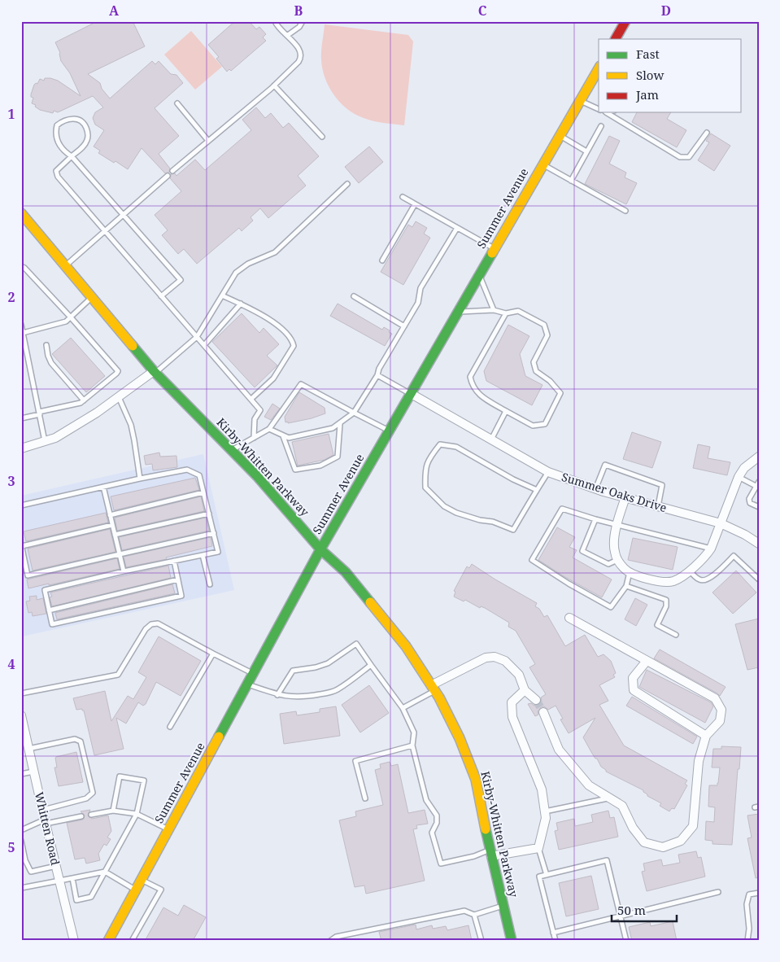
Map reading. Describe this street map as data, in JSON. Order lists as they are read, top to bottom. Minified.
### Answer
{"streets":{"main road":["Summer Avenue","Kirby-Whitten Parkway"],"street":["Summer Oaks Drive","Whitten Road"]},"crossings":[["Summer Avenue","Kirby-Whitten Parkway"],["Summer Avenue","Summer Oaks Drive"]],"legend":["Fast","Slow","Jam"],"scale_bar":"50 m","grid":{"columns":["A","B","C","D"],"rows":["1","2","3","4","5"]}}
